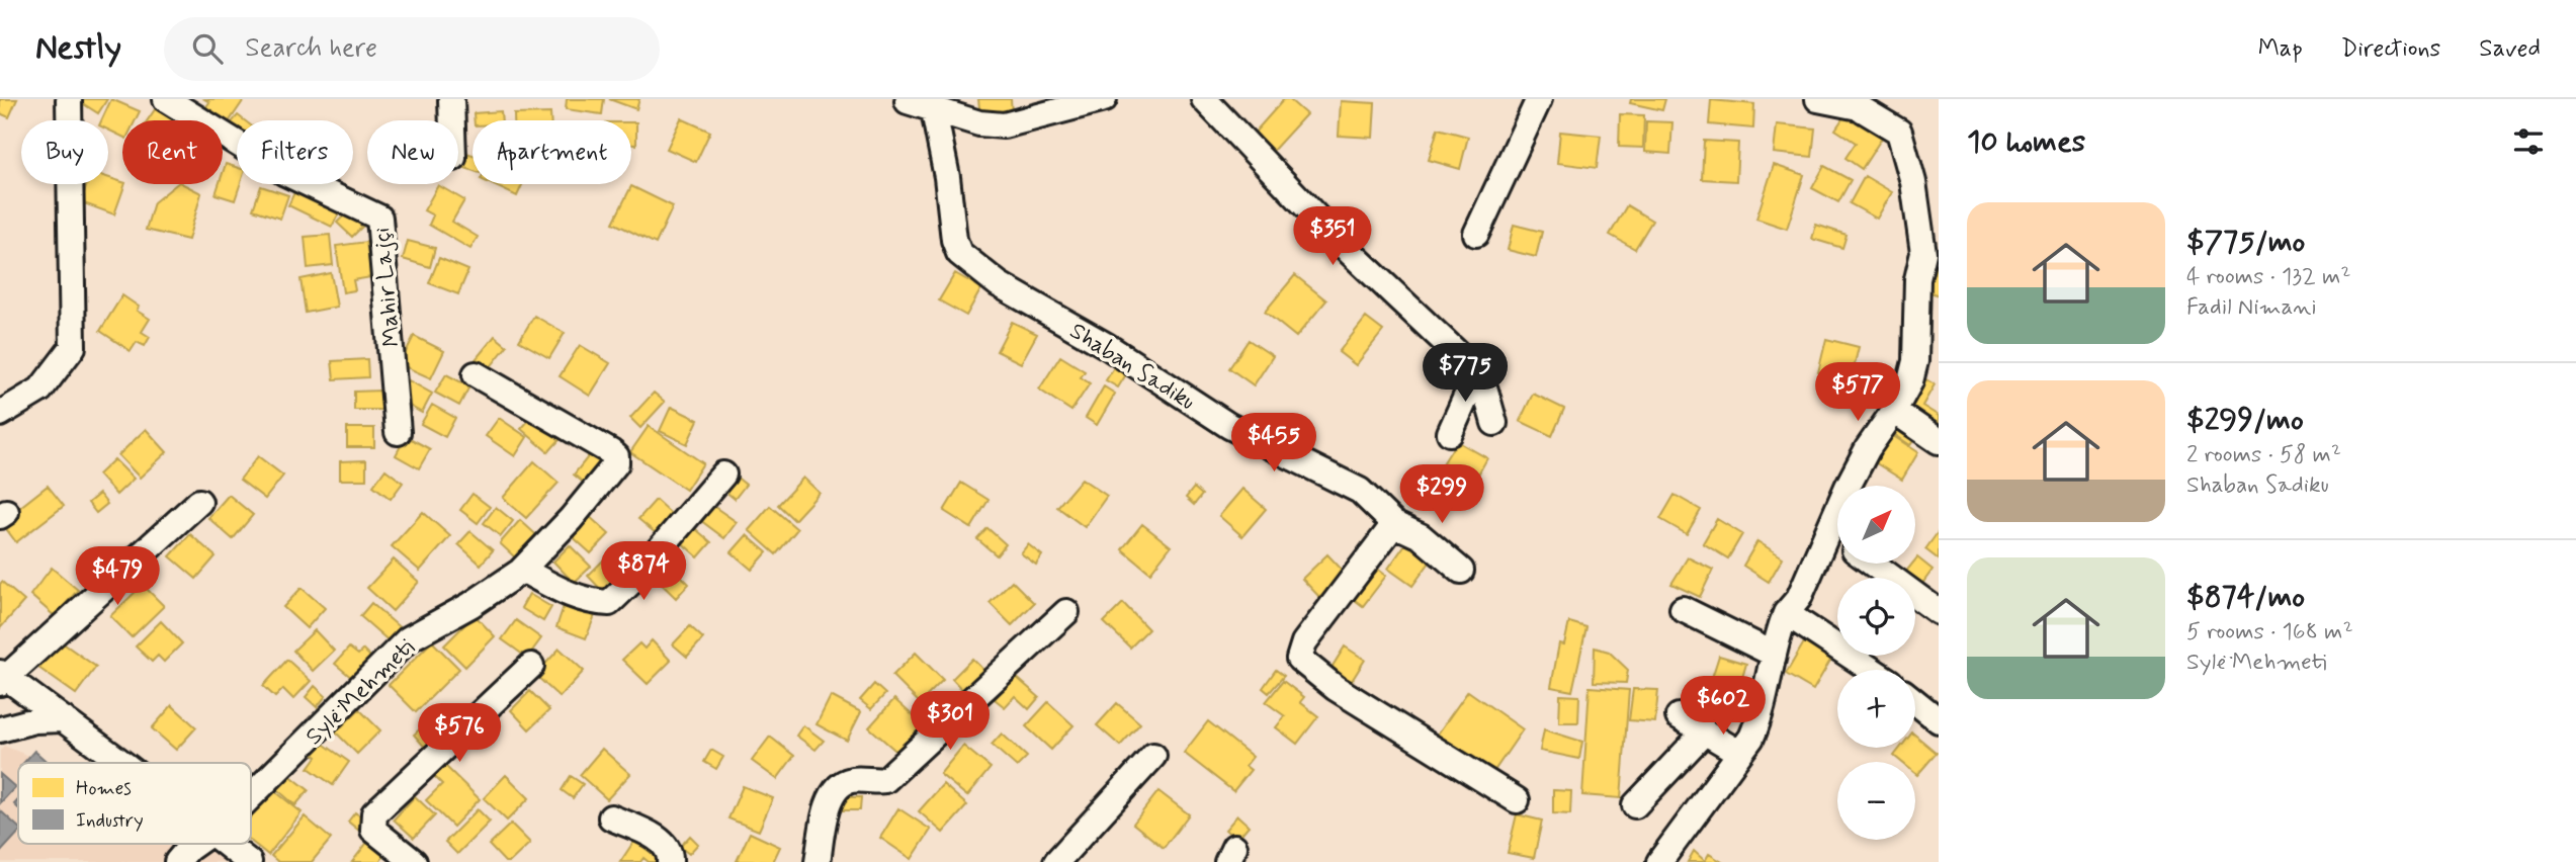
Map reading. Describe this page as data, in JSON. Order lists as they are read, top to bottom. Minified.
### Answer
{"streets":{"street":["Mahir Lajçi","Shaban Sadiku","Sylë Mehmeti"]},"legend":["Homes","Industry"],"north":"top right","page":{"header":"Nestly","search":"Search here","nav":["Map","Directions","Saved"],"heading":"10 homes","chip":["Buy","Rent","Filters","New","Apartment"],"list":[{"name":"$775/mo","note":"4 rooms · 132 m² · Fadil Nimani"},{"name":"$299/mo","note":"2 rooms · 58 m² · Shaban Sadiku"},{"name":"$874/mo","note":"5 rooms · 168 m² · Sylë Mehmeti"}],"price":["$351","$775","$577","$455","$299","$874","$479","$602","$301","$576"],"map_buttons":["+","−"]}}
